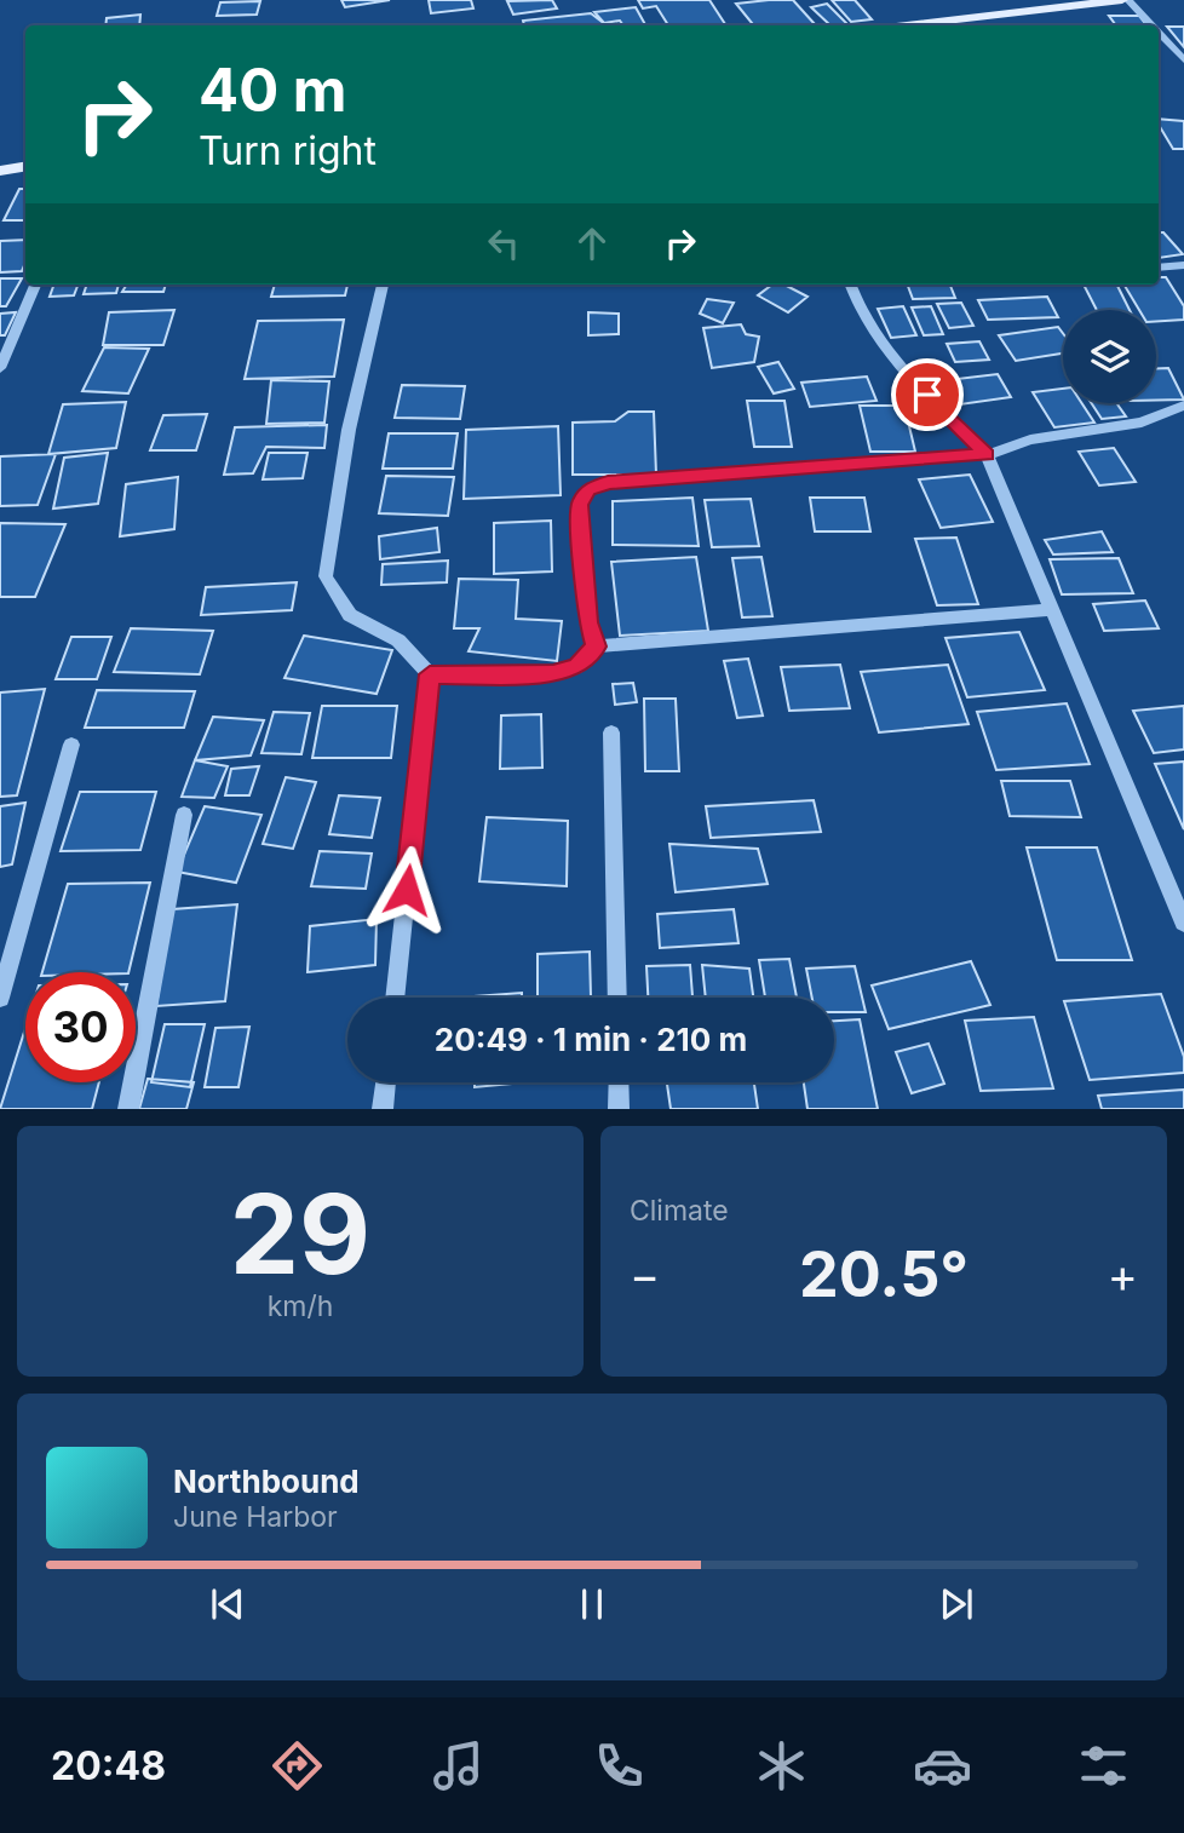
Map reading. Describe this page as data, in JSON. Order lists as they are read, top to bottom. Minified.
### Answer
{"page":{"turn":["40 m","Turn right"],"limit":"30","trip":"20:49 · 1 min · 210 m","tile":[["29","km/h"],"Climate"],"heat":["−","20.5°","+"],"song":["Northbound","June Harbor"],"tabs":"20:48"}}
